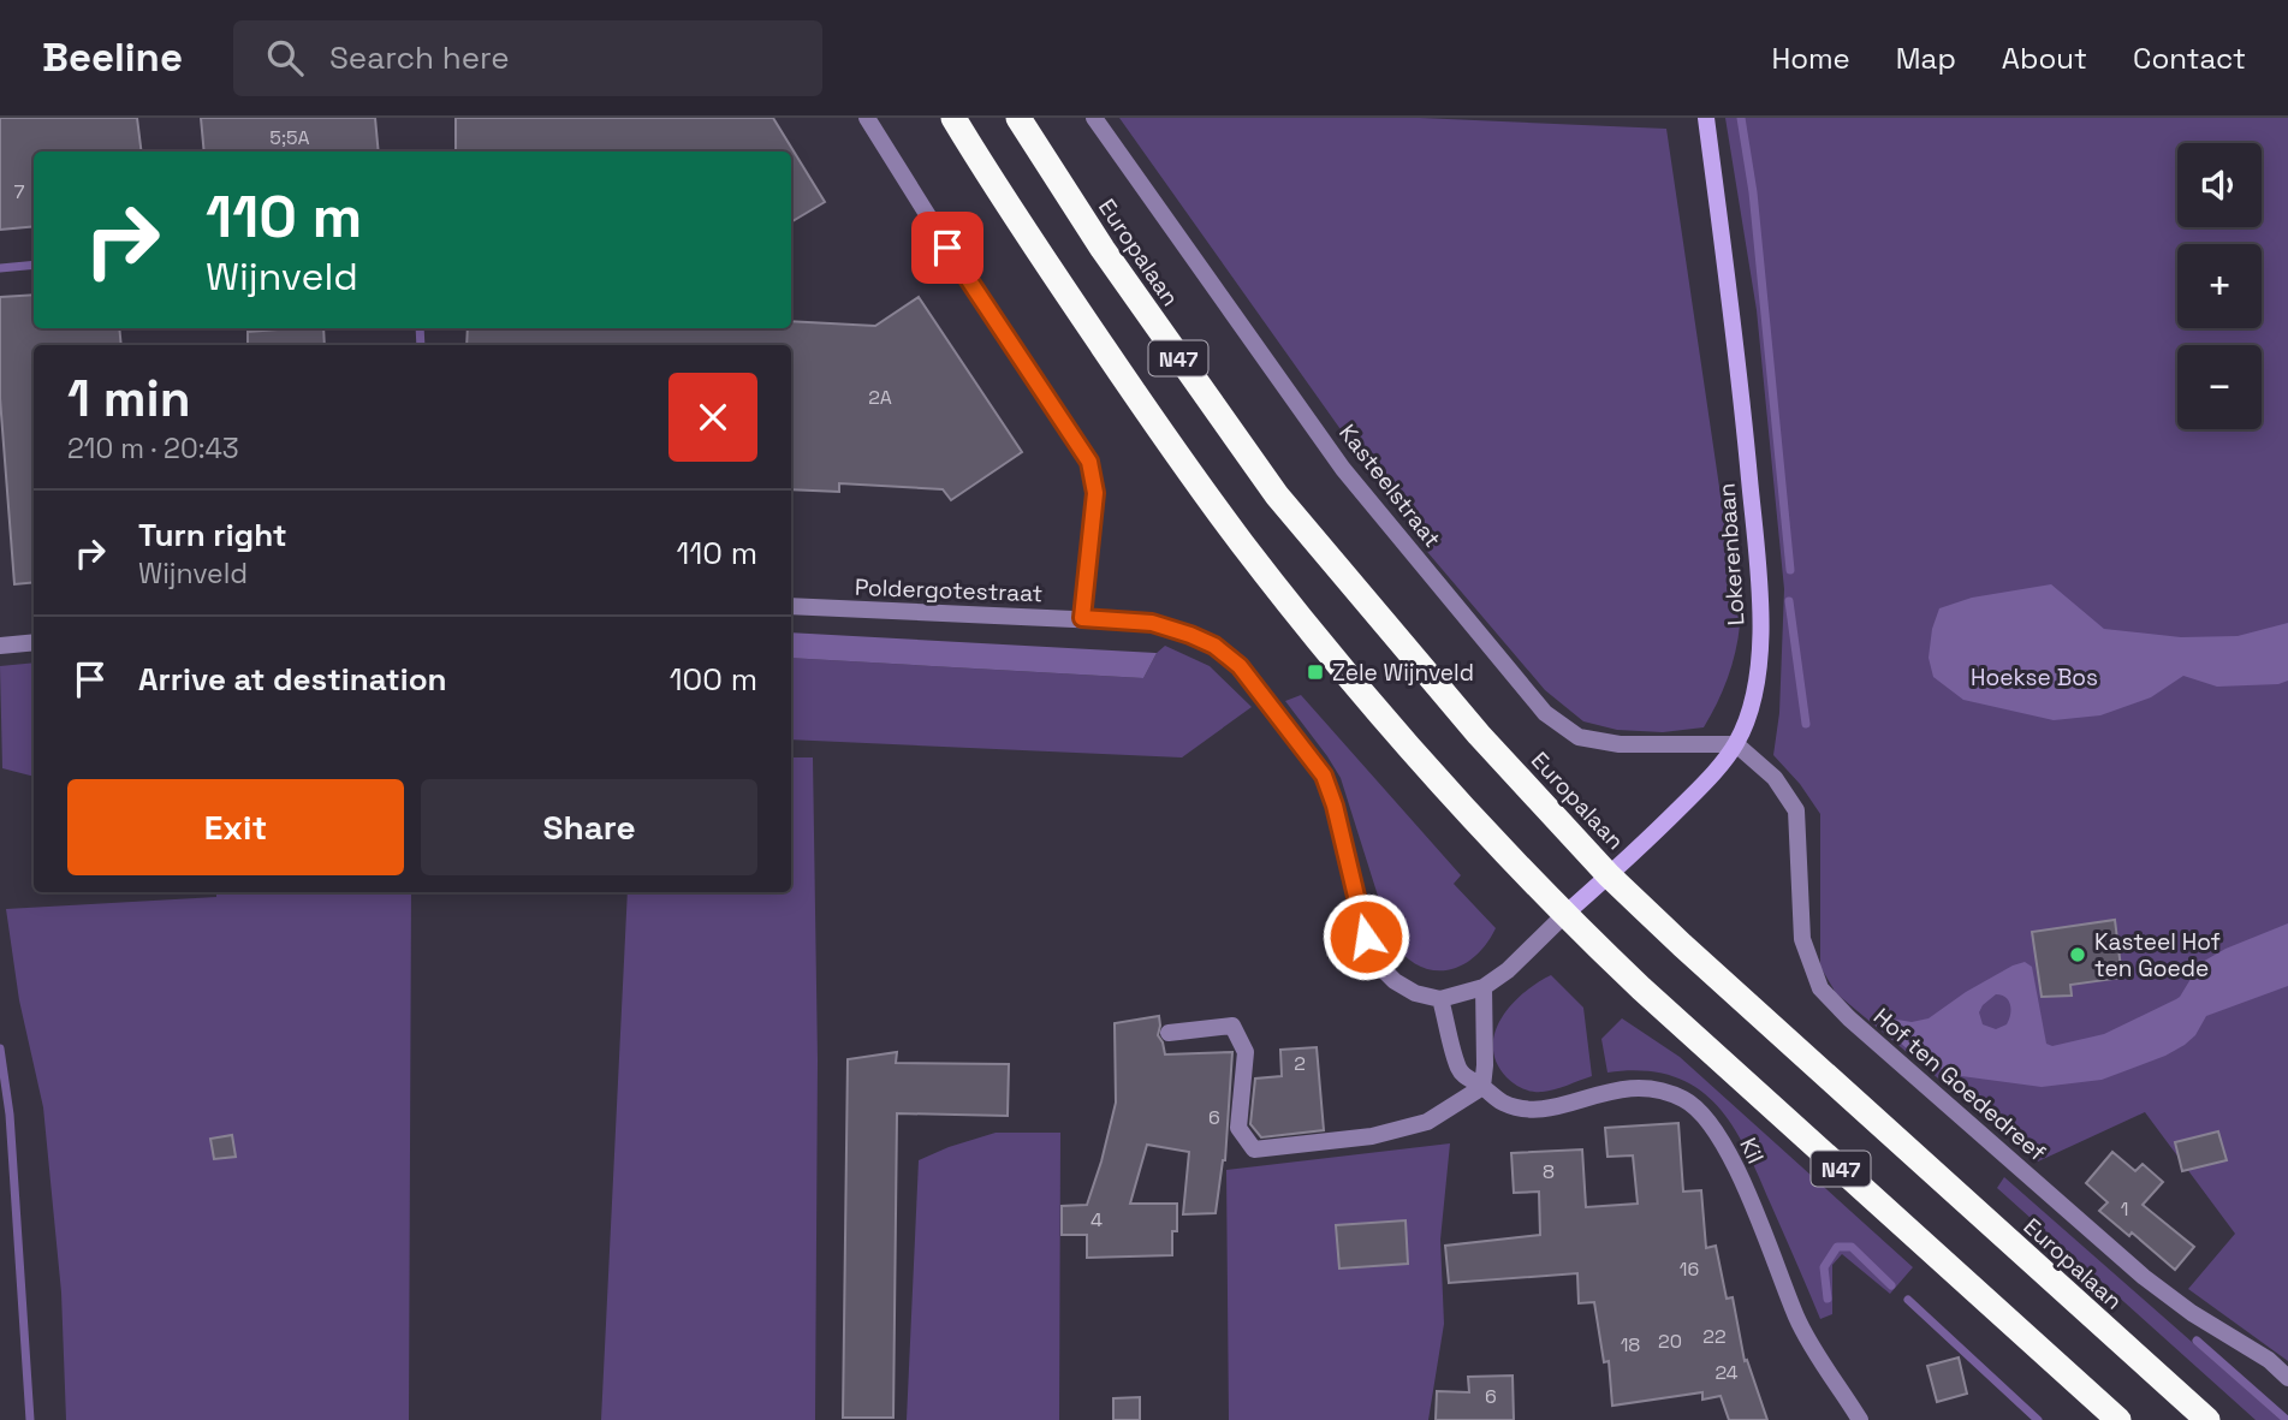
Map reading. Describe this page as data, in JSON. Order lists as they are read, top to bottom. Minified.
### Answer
{"streets":{"highway":["Europalaan","N47"],"street":["Kasteelstraat","Lokerenbaan","Poldergotestraat","Hof ten Goededreef","Kil"]},"crossings":[["Europalaan","Lokerenbaan"],["N47","Lokerenbaan"],["Kasteelstraat","Lokerenbaan"],["Kasteelstraat","Hof ten Goededreef"],["Lokerenbaan","Hof ten Goededreef"],["Poldergotestraat","Kil"]],"parks":["Hoekse Bos"],"places":{"transit":["Zele Wijnveld"],"other":["Kasteel Hof ten Goede"]},"house_numbers":["5;5A","7","2A","2","6","8","1","4","16","22","20","18","24","6"],"page":{"header":"Beeline","search":"Search here","nav":["Home","Map","About","Contact"],"map_buttons":["+","−"],"turn":["110 m","Wijnveld"],"heading":["1 min","210 m · 20:43"],"list":[{"name":"Turn right","note":"Wijnveld","value":"110 m"},{"name":"Arrive at destination","value":"100 m"}],"buttons":["Exit","Share"]}}
